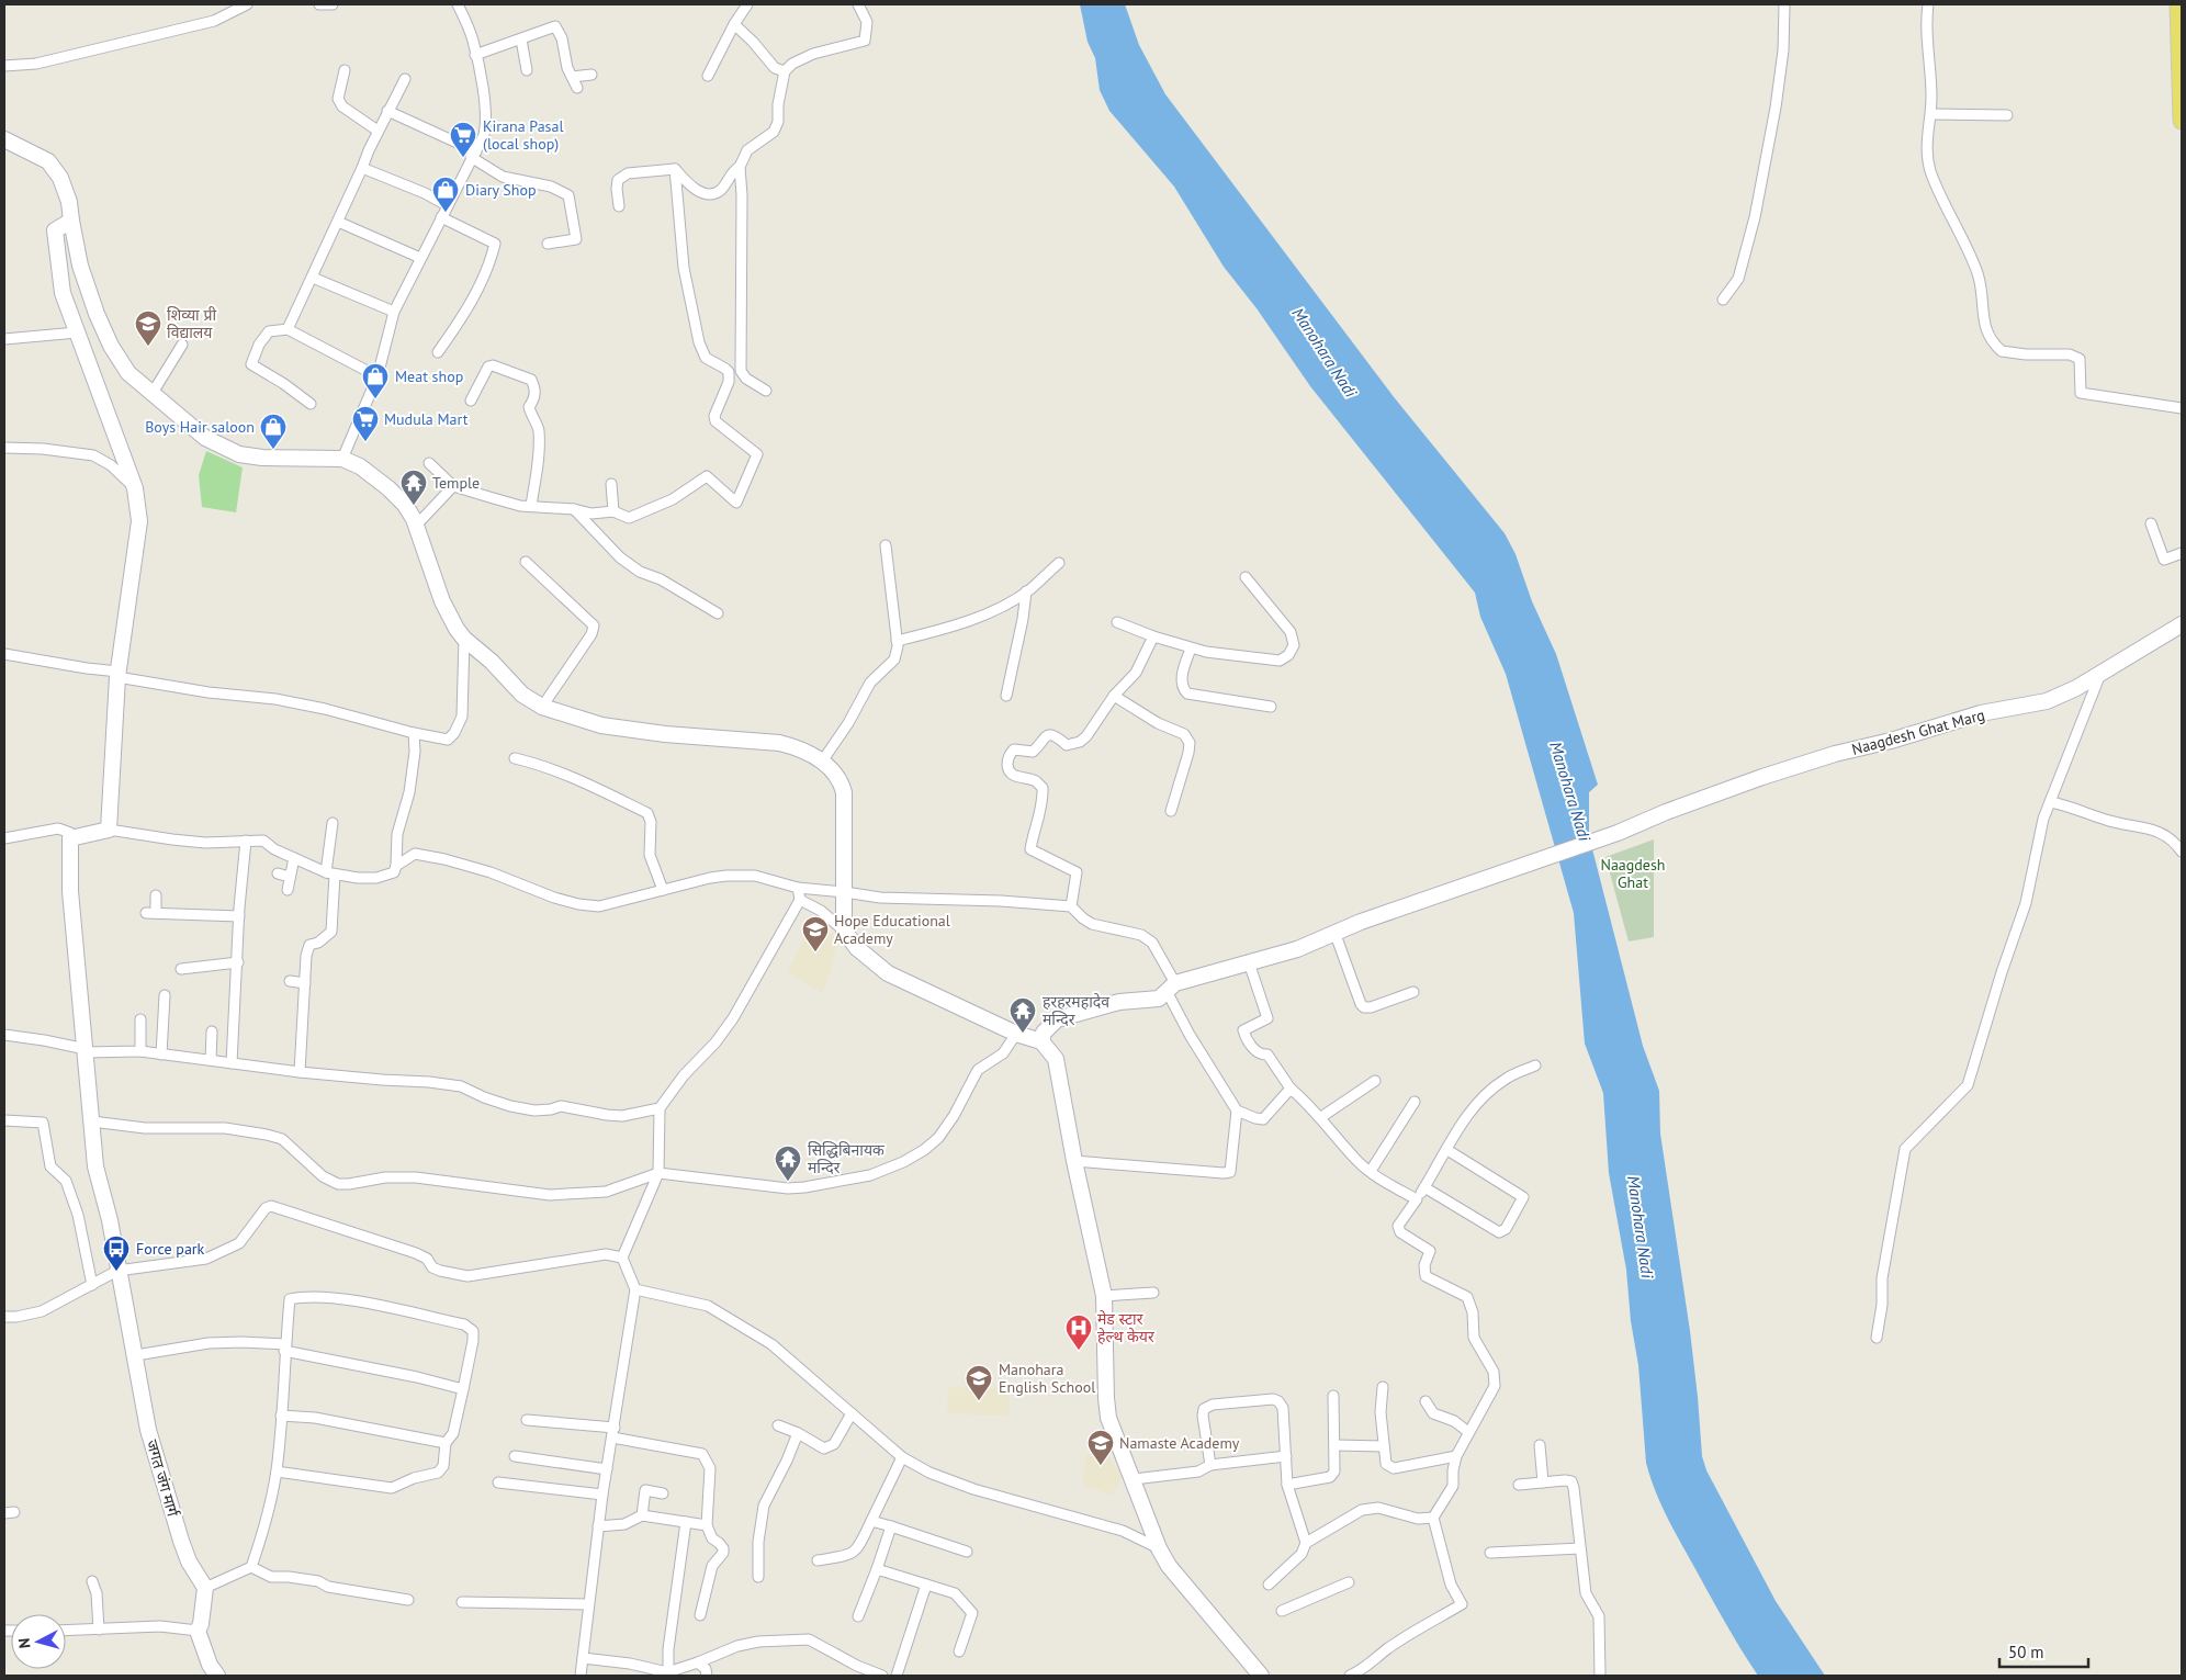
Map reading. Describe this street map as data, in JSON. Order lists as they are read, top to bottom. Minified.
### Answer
{"streets":{"street":["Naagdesh Ghat Marg","जगत जंग मार्ग"]},"water":["Manohara Nadi"],"parks":["Naagdesh Ghat"],"places":{"supermarket":["Kirana Pasal (local shop)","Mudula Mart"],"shop":["Diary Shop","Meat shop","Boys Hair saloon"],"school or university":["शिव्या प्री विद्यालय","Hope Educational Academy","Manohara English School","Namaste Academy"],"temple":["Temple","हरहरमहादेव मन्दिर","सिद्धिबिनायक मन्दिर"],"bus stop":["Force park"],"hospital":["मेड स्टार हेल्थ केयर"]},"scale_bar":"50 m","north":"left"}
